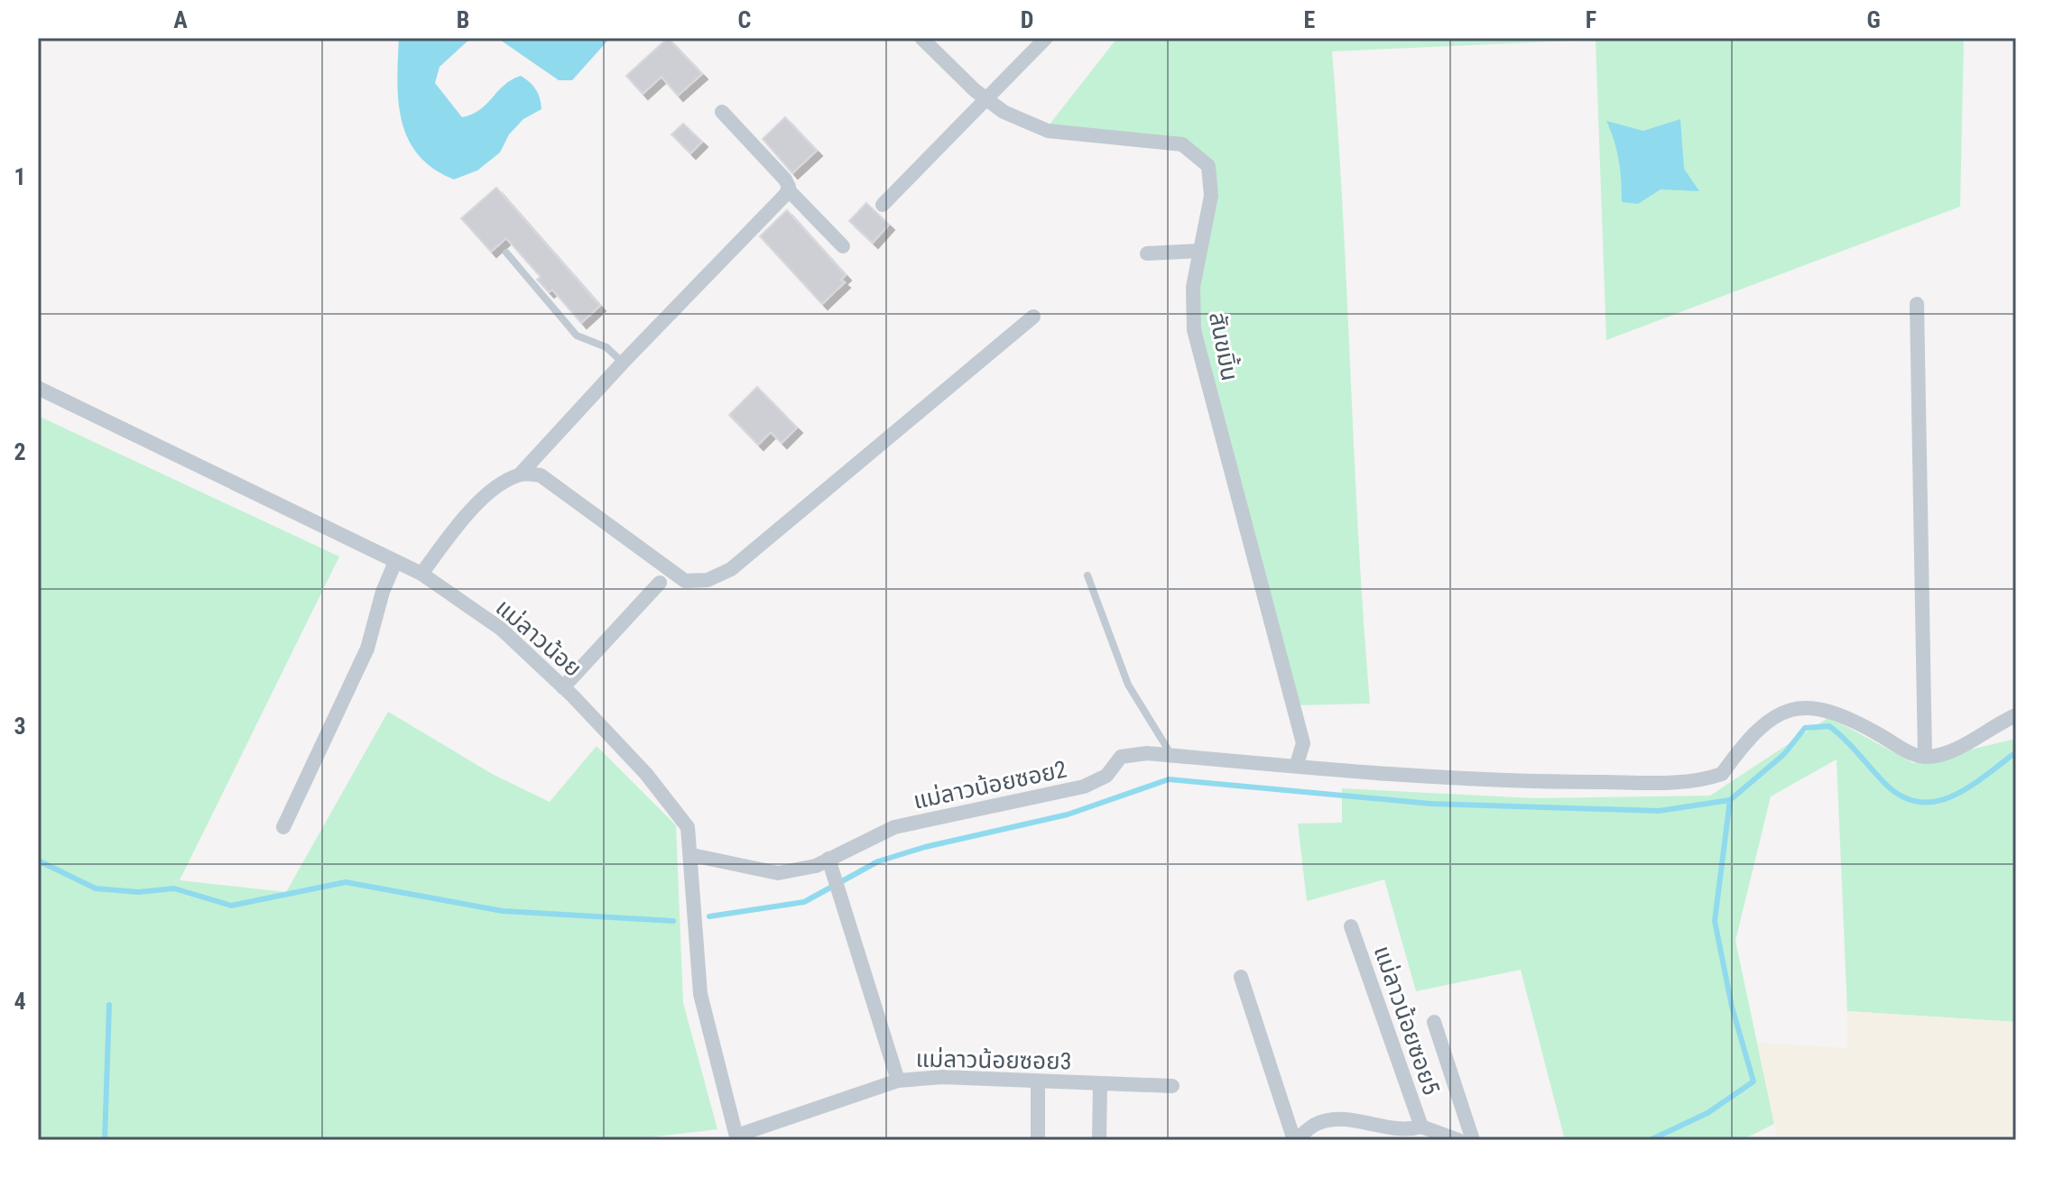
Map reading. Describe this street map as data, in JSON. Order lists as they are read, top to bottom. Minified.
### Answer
{"streets":{"street":["สันขมิ้น","แม่ลาวน้อย","แม่ลาวน้อยซอย2","แม่ลาวน้อยซอย5","แม่ลาวน้อยซอย3"]},"crossings":[["สันขมิ้น","แม่ลาวน้อยซอย2"],["แม่ลาวน้อย","แม่ลาวน้อยซอย2"],["แม่ลาวน้อย","แม่ลาวน้อยซอย3"]],"grid":{"columns":["A","B","C","D","E","F","G"],"rows":["1","2","3","4"]}}
